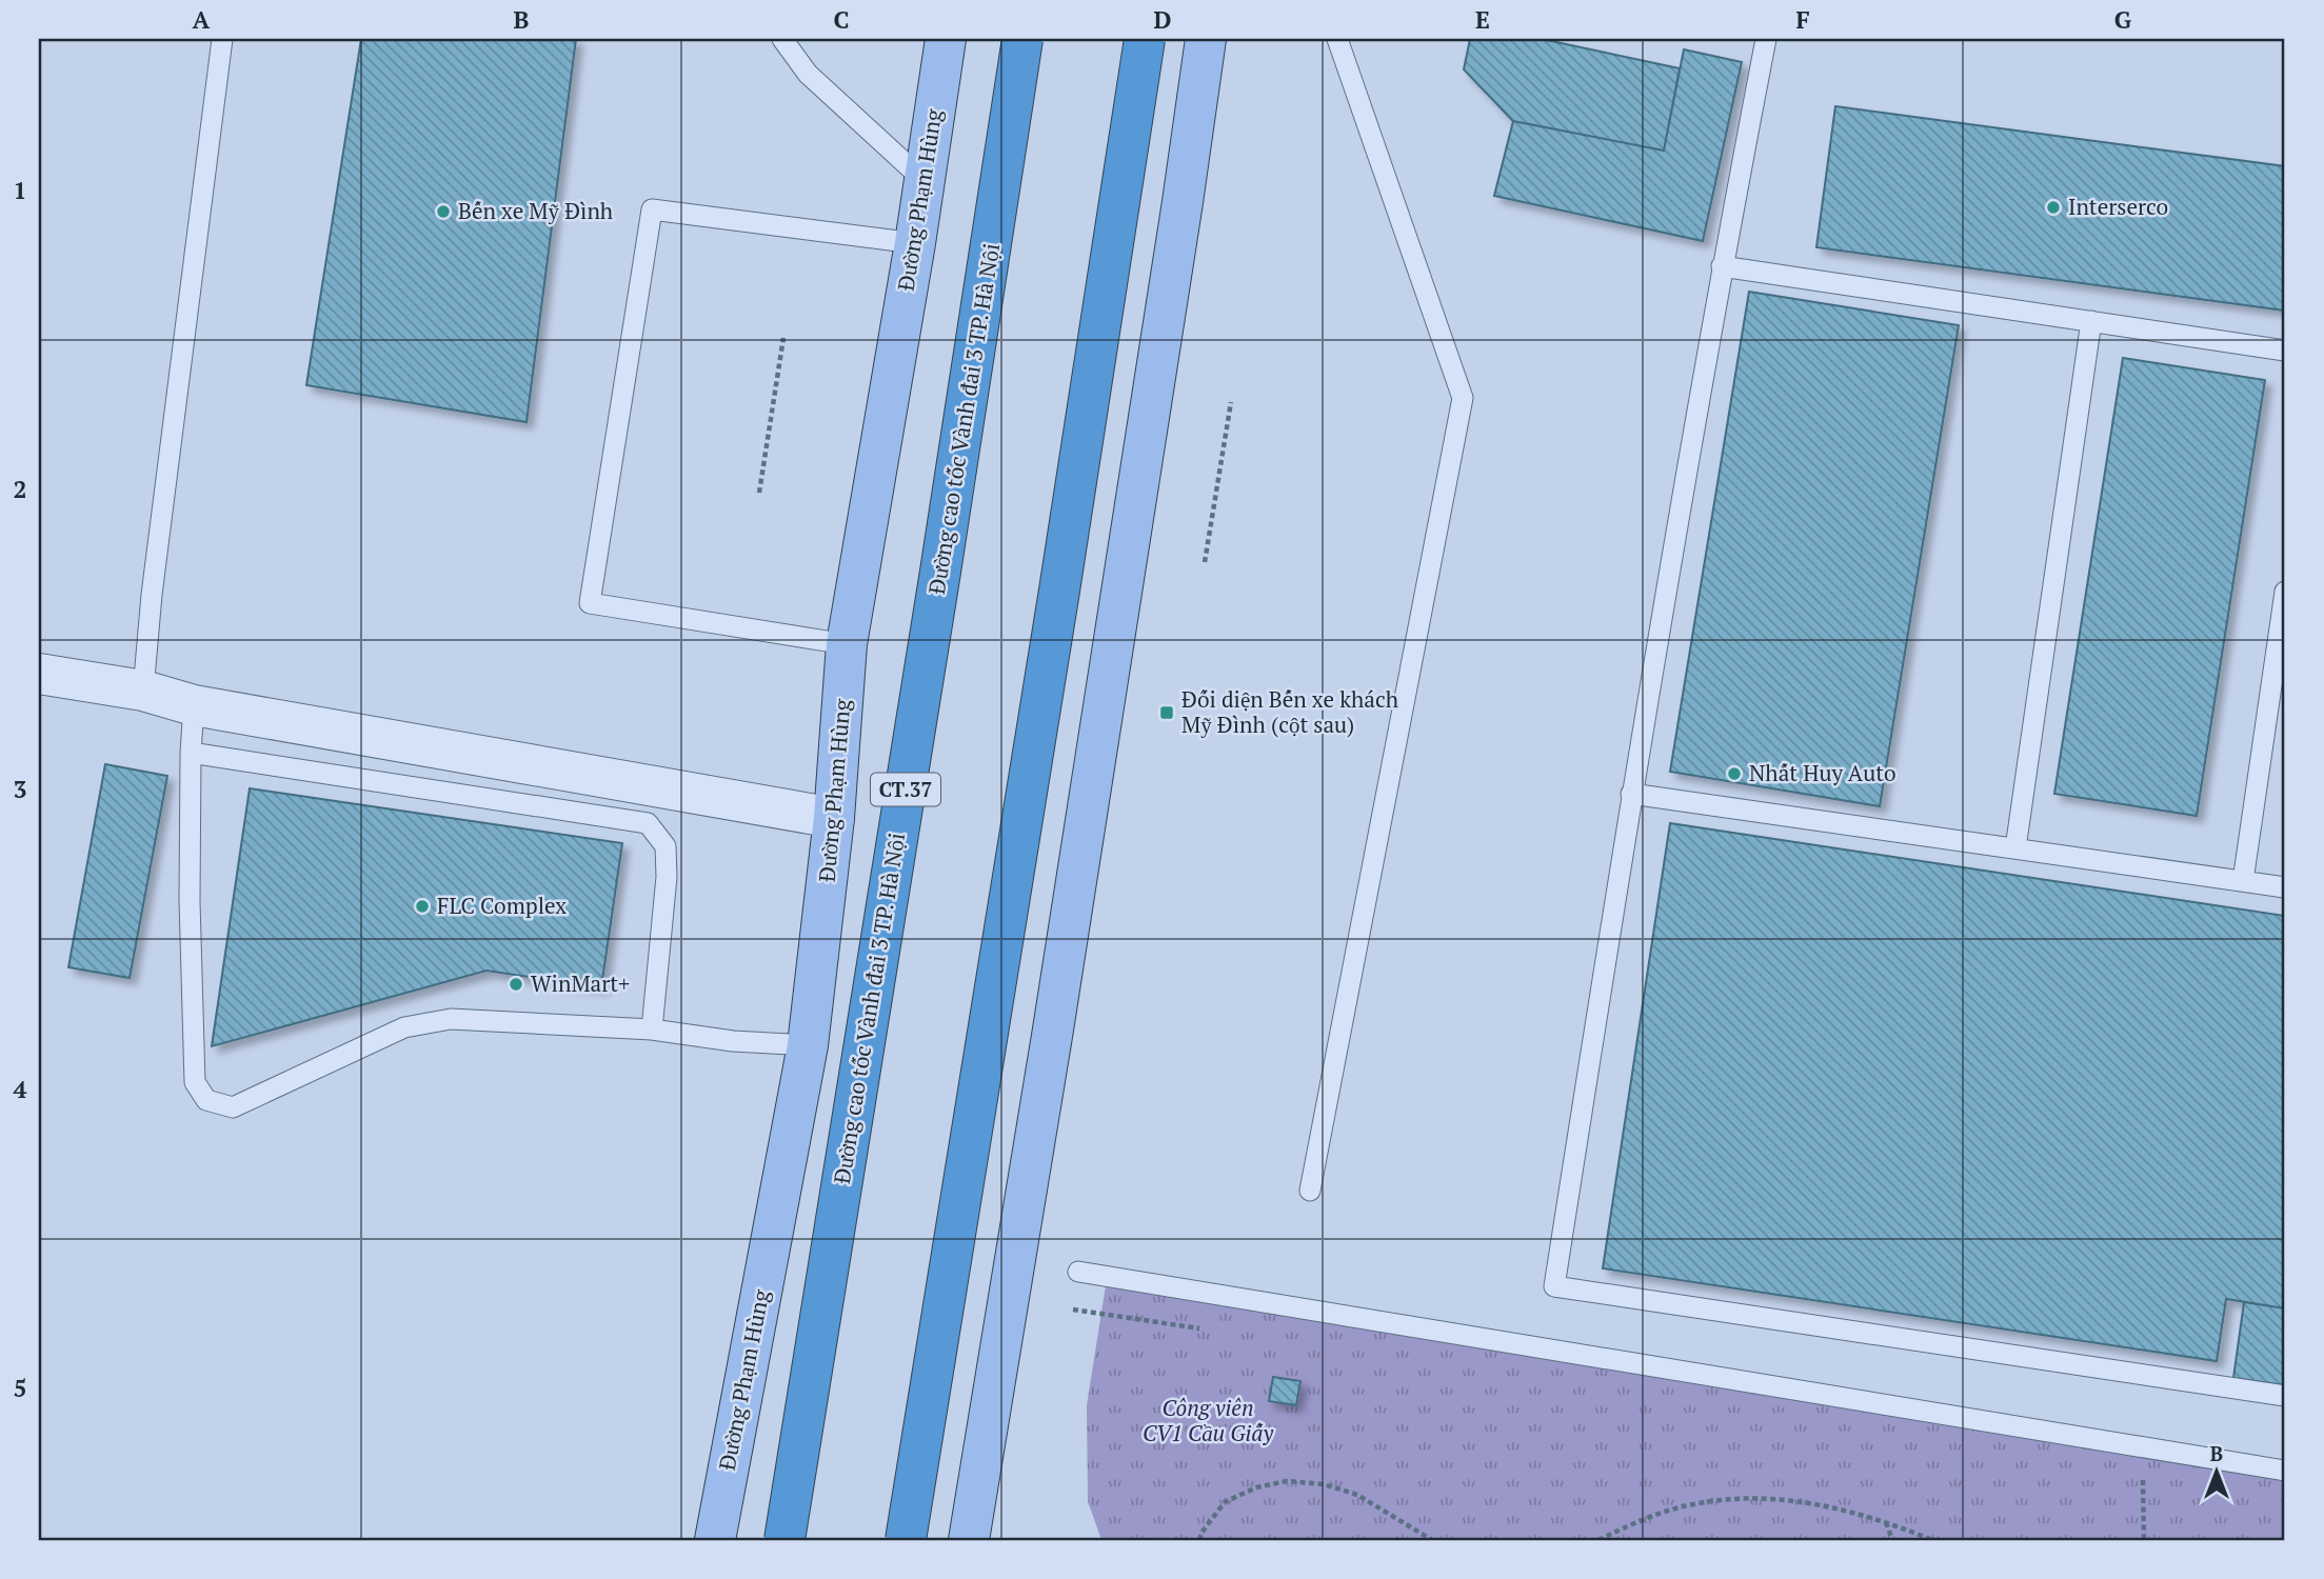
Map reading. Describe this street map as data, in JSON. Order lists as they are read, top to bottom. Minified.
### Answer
{"streets":{"highway":["Đường cao tốc Vành đai 3 TP. Hà Nội","CT.37"],"main road":["Đường Phạm Hùng"]},"parks":["Công viên CV1 Cầu Giấy"],"places":{"other":["Interserco","Bến xe Mỹ Đình","Nhất Huy Auto","FLC Complex","WinMart+"],"transit":["Đối diện Bến xe khách Mỹ Đình (cột sau)"]},"north":"top","grid":{"columns":["A","B","C","D","E","F","G"],"rows":["1","2","3","4","5"]}}
